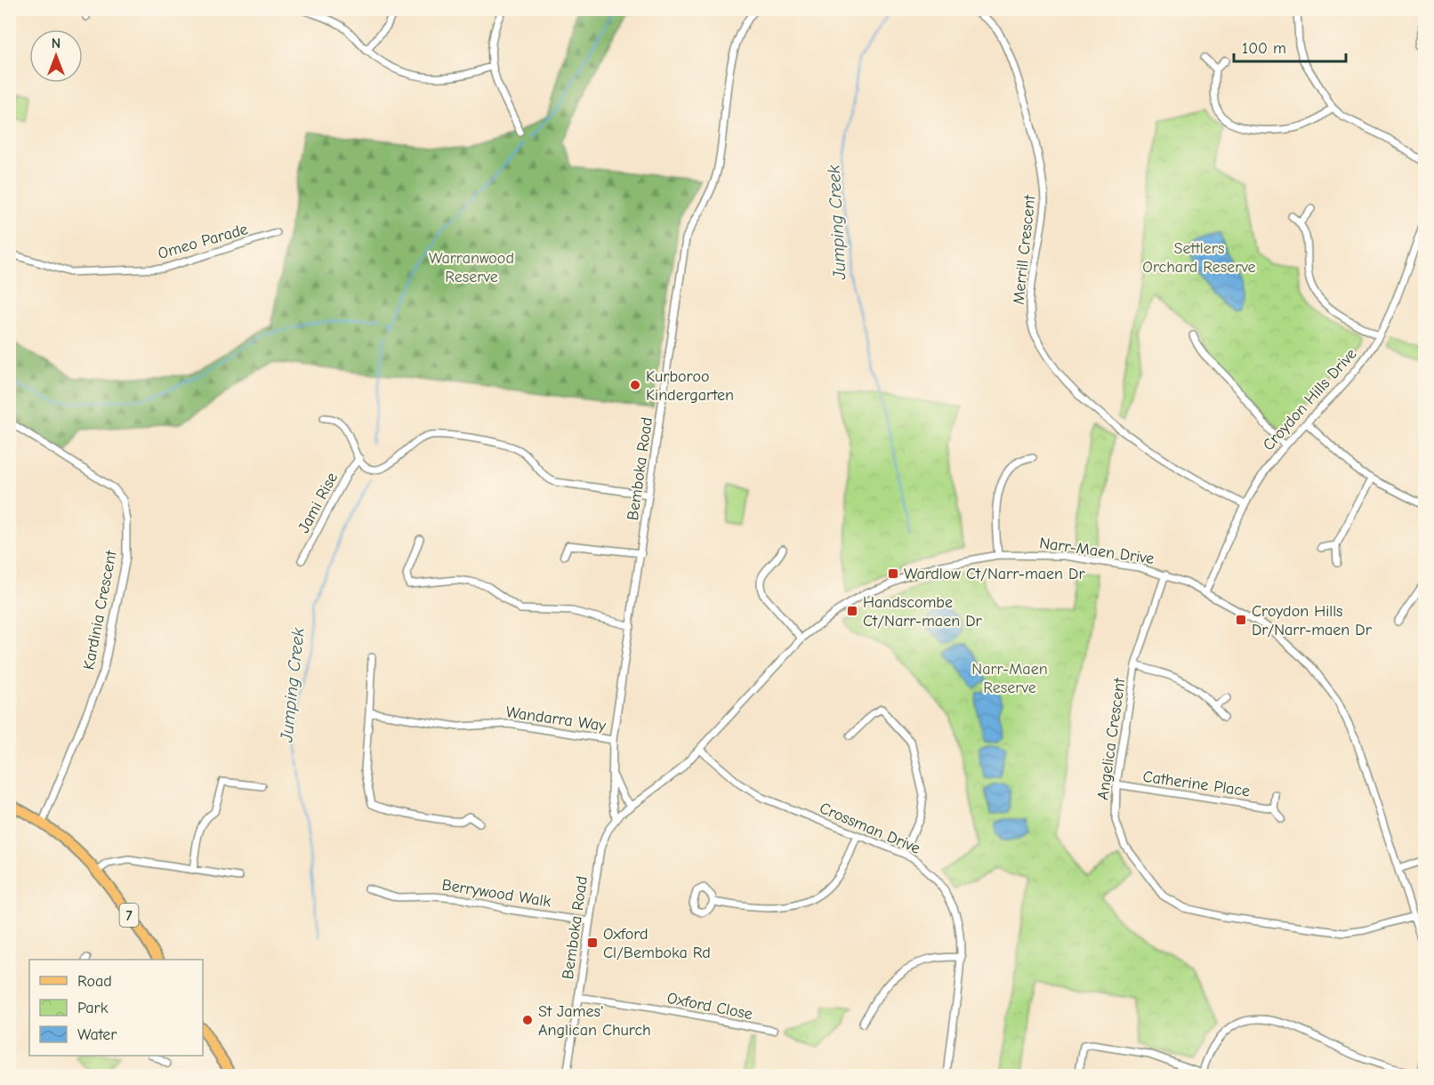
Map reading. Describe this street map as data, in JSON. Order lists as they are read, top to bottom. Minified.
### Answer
{"streets":{"main road":["7"],"street":["Omeo Parade","Merrill Crescent","Croydon Hills Drive","Bemboka Road","Jami Rise","Narr-Maen Drive","Kardinia Crescent","Wandarra Way","Angelica Crescent","Catherine Place","Crossman Drive","Berrywood Walk","Oxford Close"]},"crossings":[["Merrill Crescent","Croydon Hills Drive"],["Croydon Hills Drive","Narr-Maen Drive"],["Bemboka Road","Narr-Maen Drive"],["Bemboka Road","Wandarra Way"],["Bemboka Road","Berrywood Walk"],["Bemboka Road","Oxford Close"],["Narr-Maen Drive","Angelica Crescent"],["Narr-Maen Drive","Crossman Drive"],["Kardinia Crescent","7"],["Angelica Crescent","Catherine Place"]],"water":["Jumping Creek"],"parks":["Settlers Orchard Reserve","Warranwood Reserve","Narr-Maen Reserve"],"places":{"other":["Kurboroo Kindergarten","St James' Anglican Church"],"transit":["Wardlow Ct/Narr-maen Dr","Handscombe Ct/Narr-maen Dr","Croydon Hills Dr/Narr-maen Dr","Oxford Cl/Bemboka Rd"]},"legend":["Road","Park","Water"],"scale_bar":"100 m","north":"top"}
